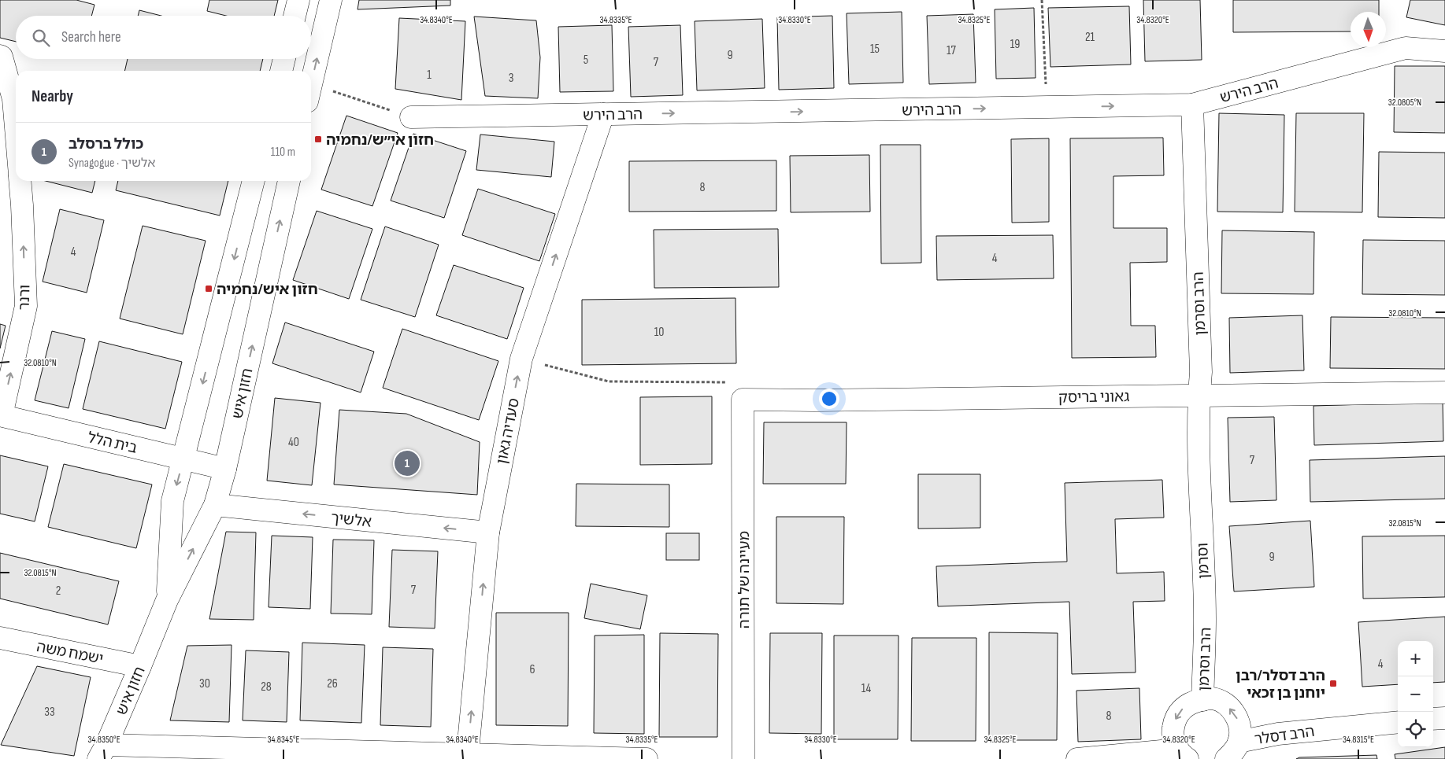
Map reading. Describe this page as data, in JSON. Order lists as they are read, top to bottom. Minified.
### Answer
{"streets":{"street":["הרב הירש","ורנר","הרב וסרמן","חזון איש","גאוני בריסק","סעדיה גאון","בית הלל","אלשיך","וסרמן","מעיינה של תורה","ישמח משה","הרב דסלר"]},"crossings":[["הרב הירש","הרב וסרמן"],["הרב הירש","סעדיה גאון"],["ורנר","בית הלל"],["הרב וסרמן","גאוני בריסק"],["הרב וסרמן","וסרמן"],["חזון איש","בית הלל"],["חזון איש","אלשיך"],["חזון איש","ישמח משה"],["גאוני בריסק","מעיינה של תורה"],["סעדיה גאון","אלשיך"]],"one_way":["הרב הירש","ורנר","סעדיה גאון","אלשיך"],"places":{"transit":["חזון אי״ש/נחמיה","חזון איש/נחמיה","הרב דסלר/רבן יוחנן בן זכאי"]},"house_numbers":["21","19","15","17","9","5","7","1","3","8","4","4","10","40","7","9","7","2","4","6","30","26","28","14","33","8"],"north":"bottom","page":{"search":"Search here","heading":"Nearby","list":[{"mark":"1","name":"כולל ברסלב","note":"Synagogue · אלשיך","value":"110 m"}],"pins":"1","map_buttons":["+","−"]},"coordinates":["34.8340°E","34.8335°E","34.8330°E","34.8325°E","34.8320°E","32.0805°N","32.0810°N","32.0815°N","34.8350°E","34.8345°E","34.8315°E"]}
